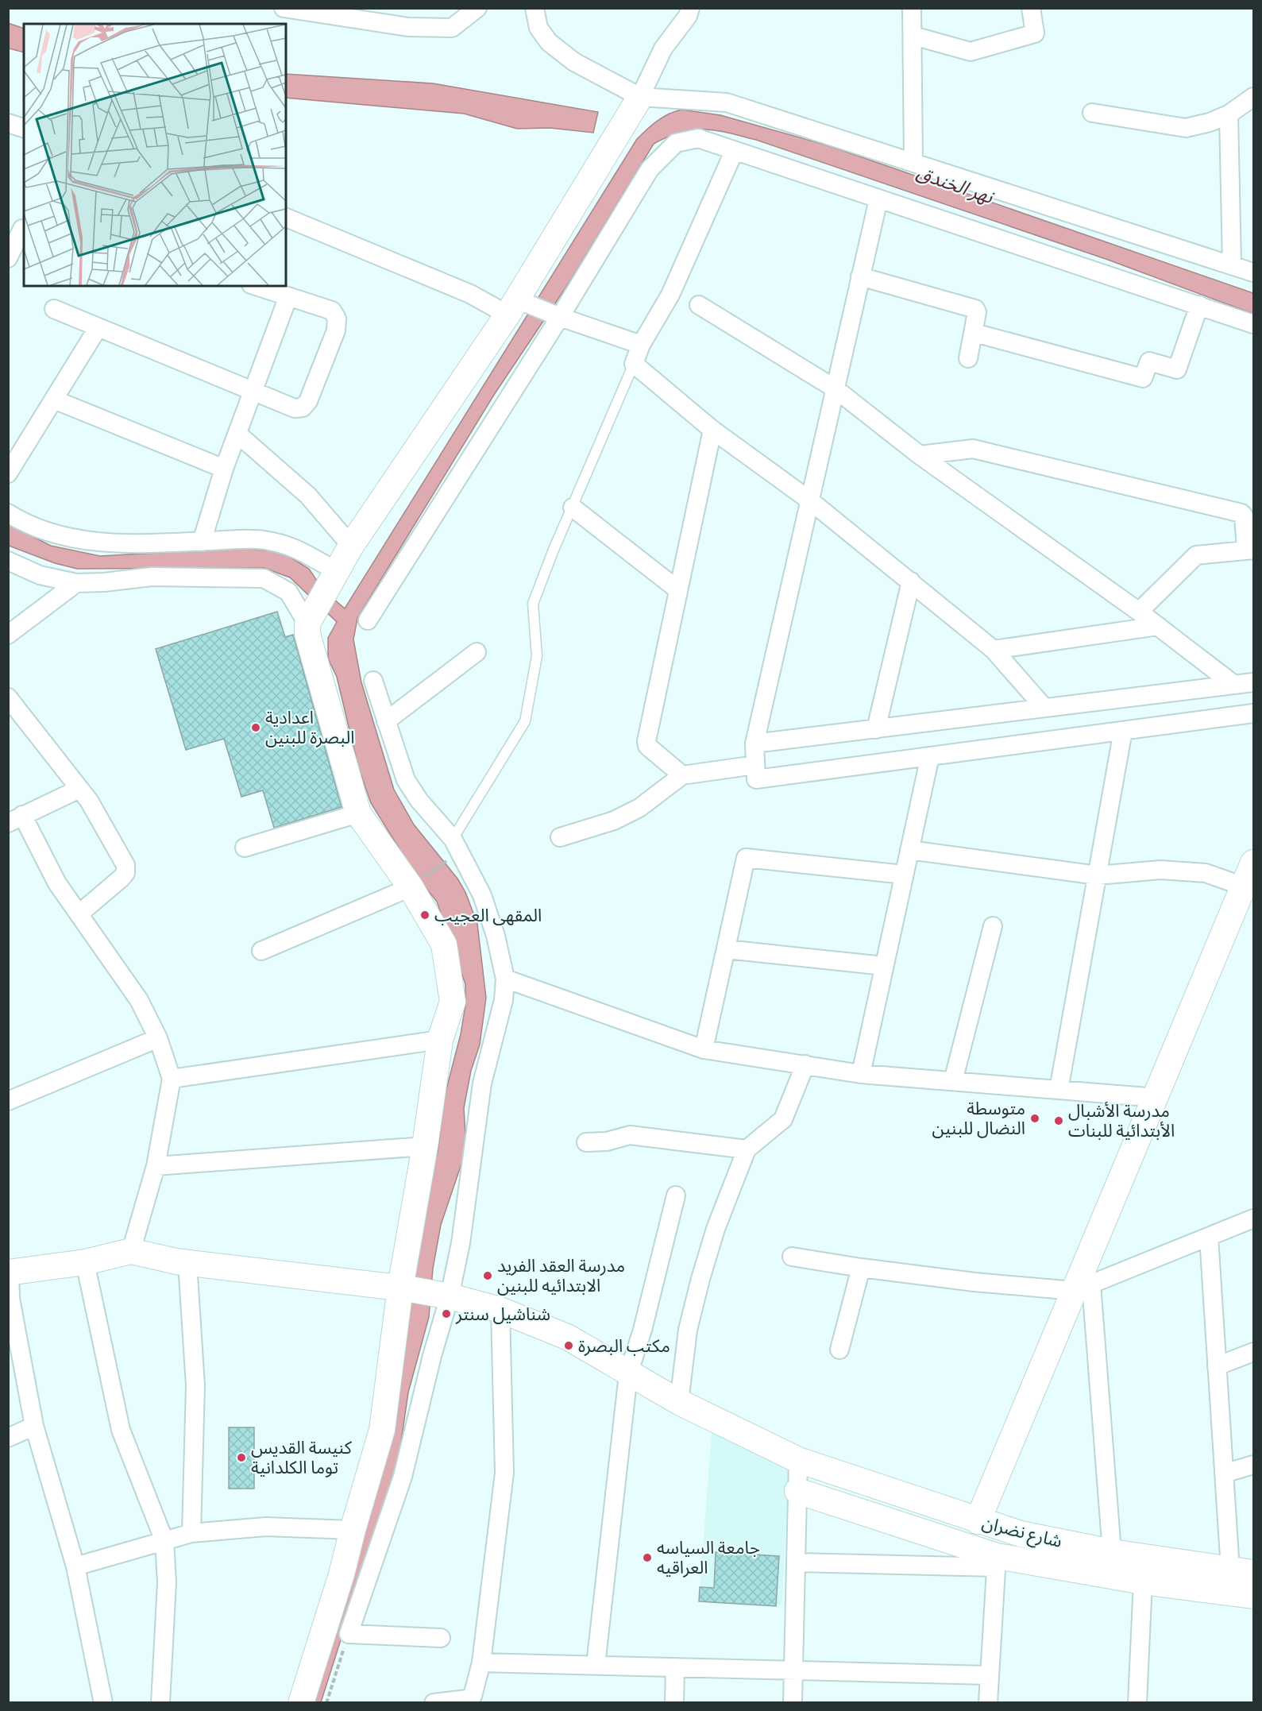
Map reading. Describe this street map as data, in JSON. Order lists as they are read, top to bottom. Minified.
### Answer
{"streets":{"street":["شارع نضران"]},"water":["نهر الخندق"],"places":["اعدادية البصرة للبنين","المقهى العجيب","متوسطة النضال للبنين","مدرسة الأشبال الأبتدائية للبنات","مدرسة العقد الفريد الابتدائيه للبنين","شناشيل سنتر","مكتب البصرة","كنيسة القديس توما الكلدانية","جامعة السياسه العراقيه"]}
